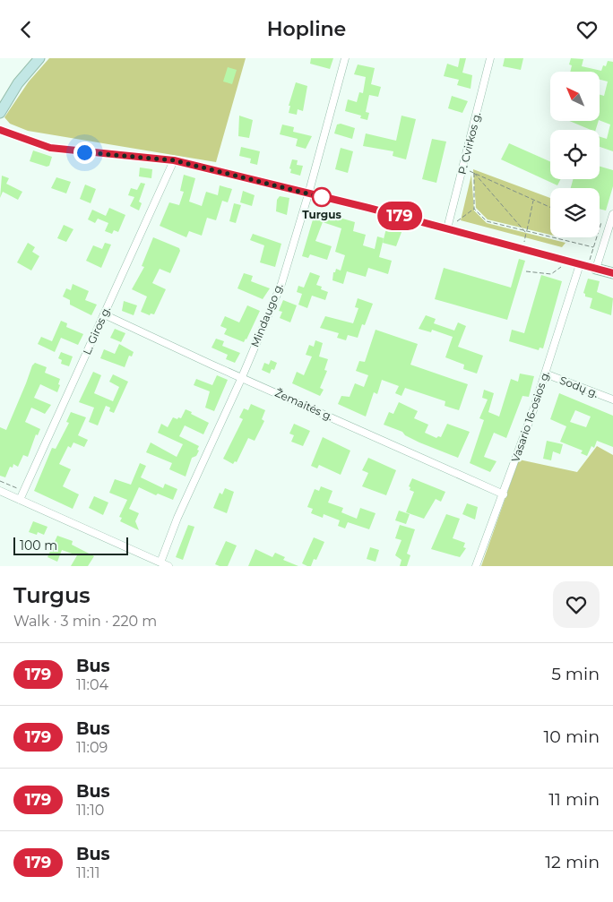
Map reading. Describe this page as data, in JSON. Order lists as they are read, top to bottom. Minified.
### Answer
{"streets":{"street":["P. Cvirkos g.","Mindaugo g.","L. Giros g.","Sodų g.","Žemaitės g.","Vasario 16-osios g."]},"crossings":[["Mindaugo g.","Žemaitės g."],["L. Giros g.","Žemaitės g."],["Sodų g.","Vasario 16-osios g."],["Žemaitės g.","Vasario 16-osios g."]],"places":["Turgus"],"lines":["bus line 179"],"scale_bar":"100 m","north":"top left","page":{"header":"Hopline","on_map":"179","scale":"100 m","heading":["Turgus","Walk · 3 min · 220 m"],"list":[{"mark":"179","name":"Bus","note":"11:04","value":"5 min"},{"mark":"179","name":"Bus","note":"11:09","value":"10 min"},{"mark":"179","name":"Bus","note":"11:10","value":"11 min"},{"mark":"179","name":"Bus","note":"11:11","value":"12 min"}]}}
